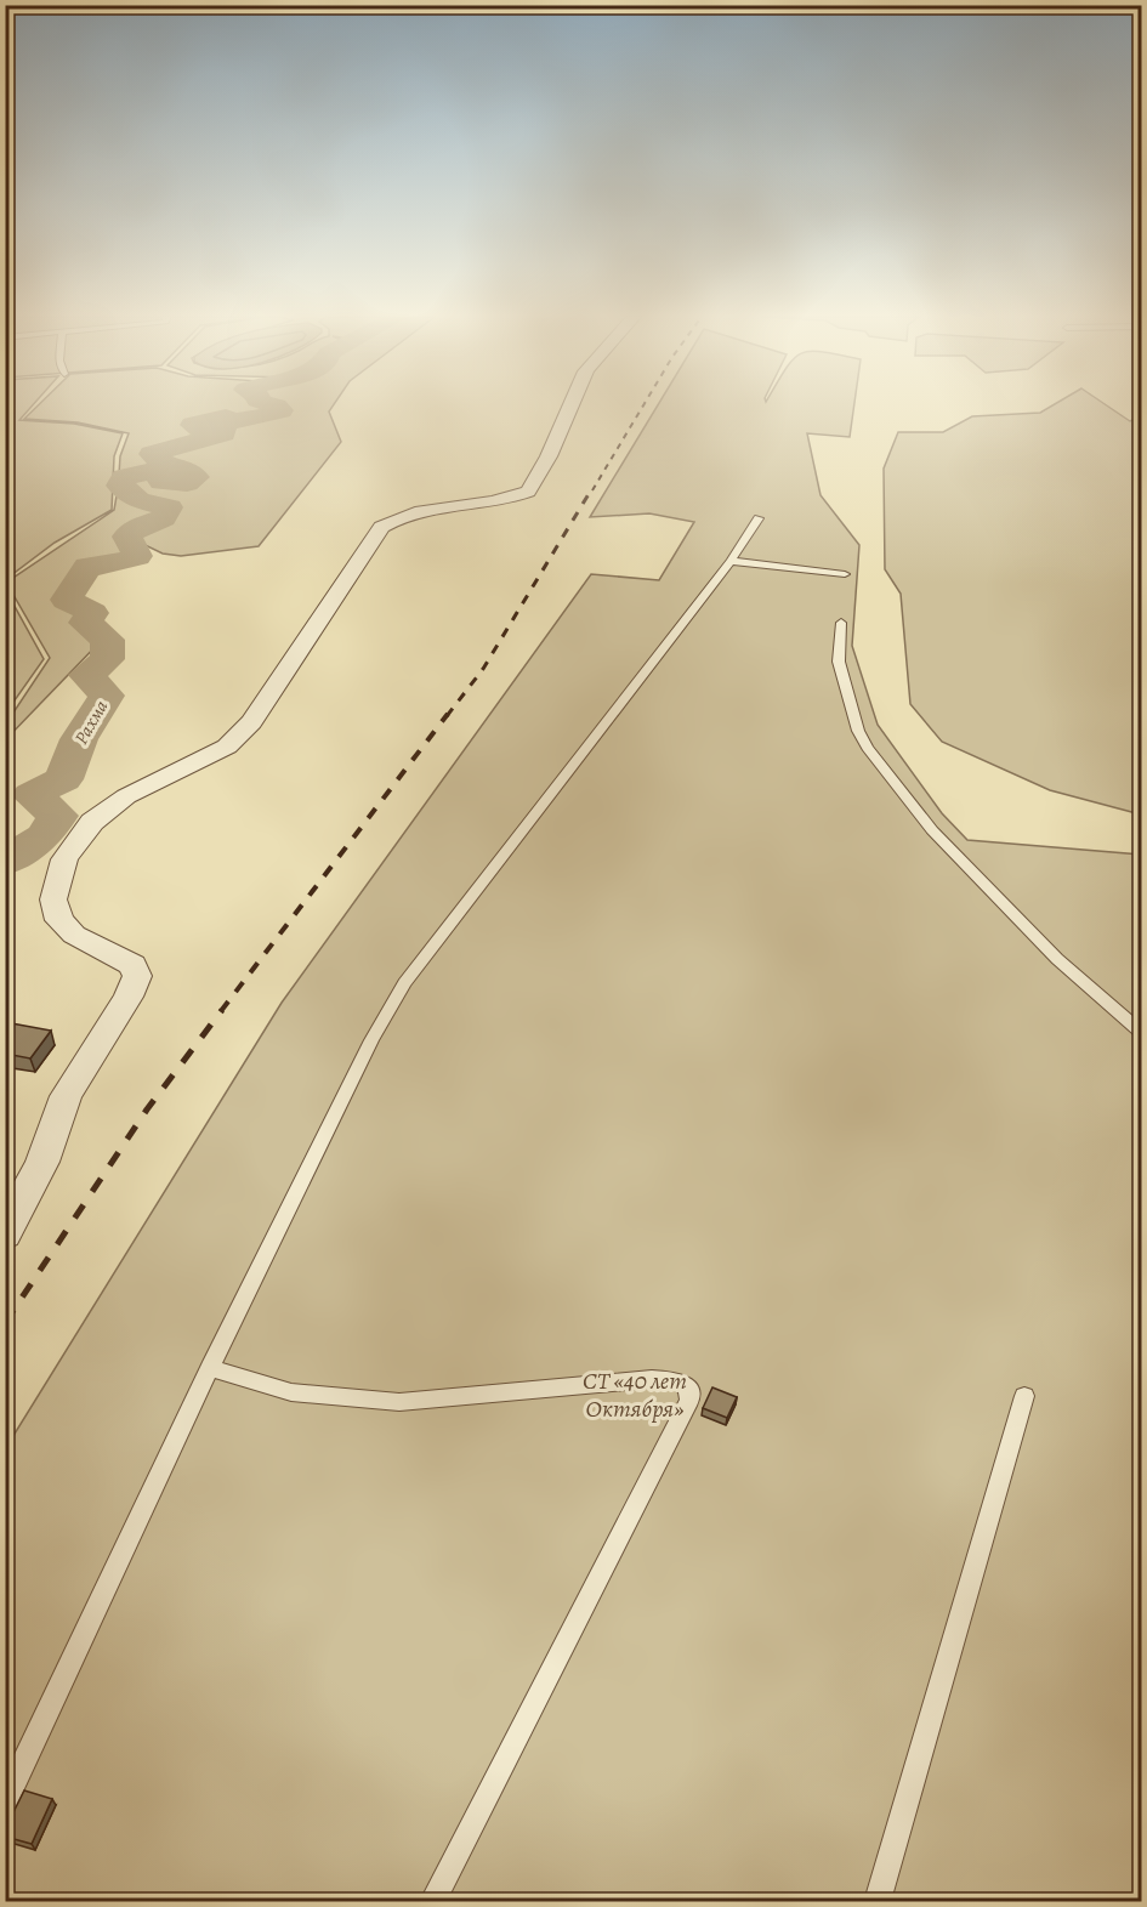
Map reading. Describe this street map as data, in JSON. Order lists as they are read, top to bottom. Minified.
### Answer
{"water":["Рахма"],"parks":["СТ «40 лет Октября»"]}
